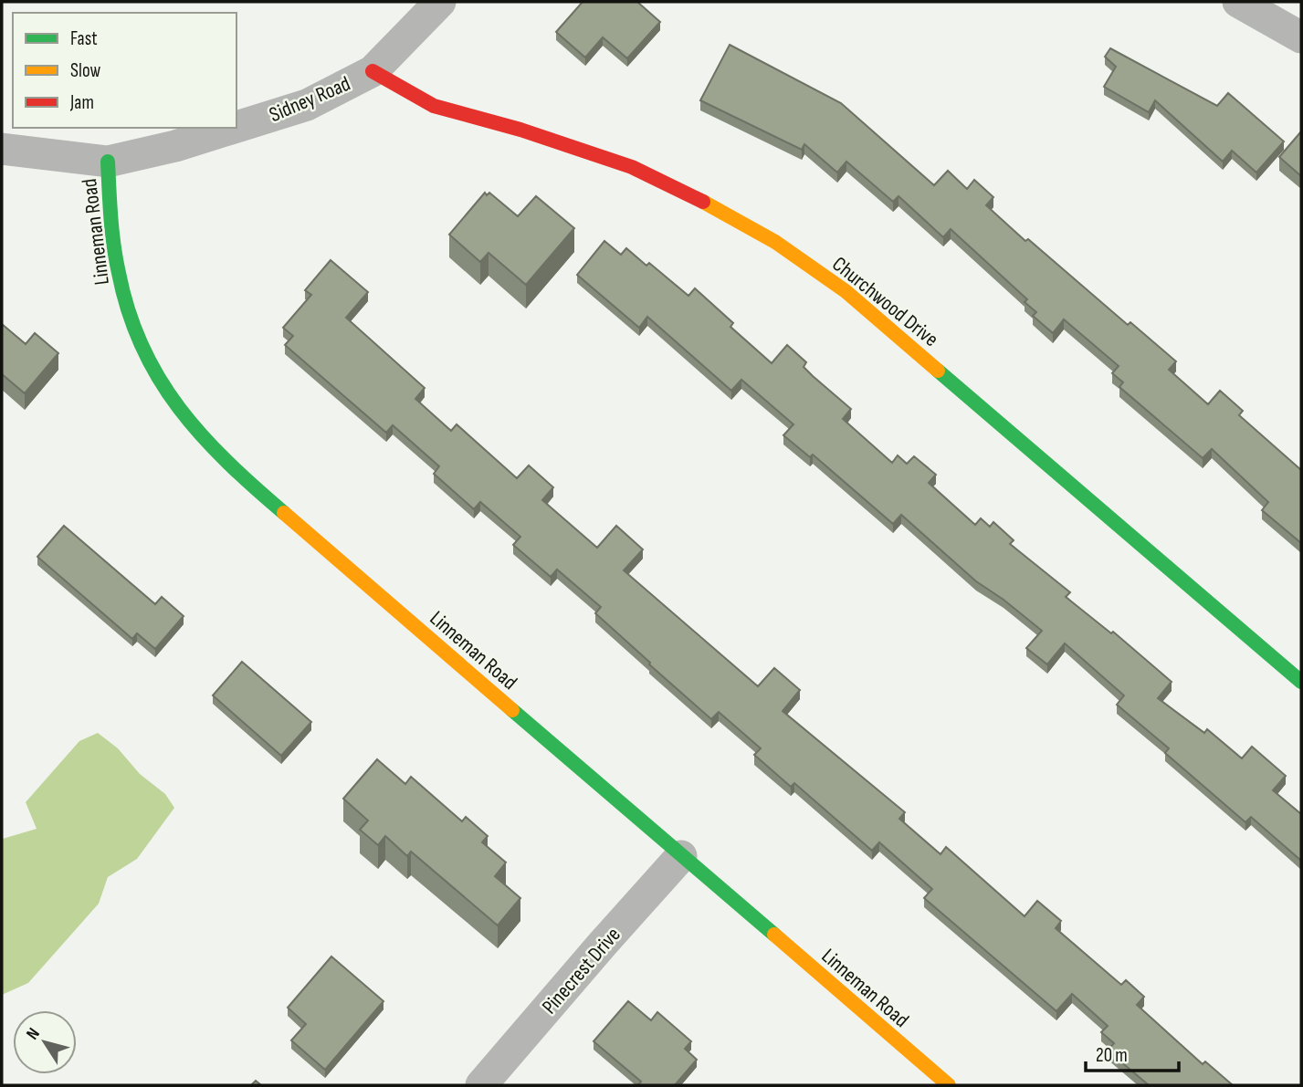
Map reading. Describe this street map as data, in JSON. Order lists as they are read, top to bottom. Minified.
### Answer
{"streets":{"street":["Sidney Road","Linneman Road","Churchwood Drive","Pinecrest Drive"]},"crossings":[["Sidney Road","Linneman Road"],["Sidney Road","Churchwood Drive"],["Linneman Road","Pinecrest Drive"]],"legend":["Fast","Slow","Jam"],"scale_bar":"20 m","north":"top left"}
